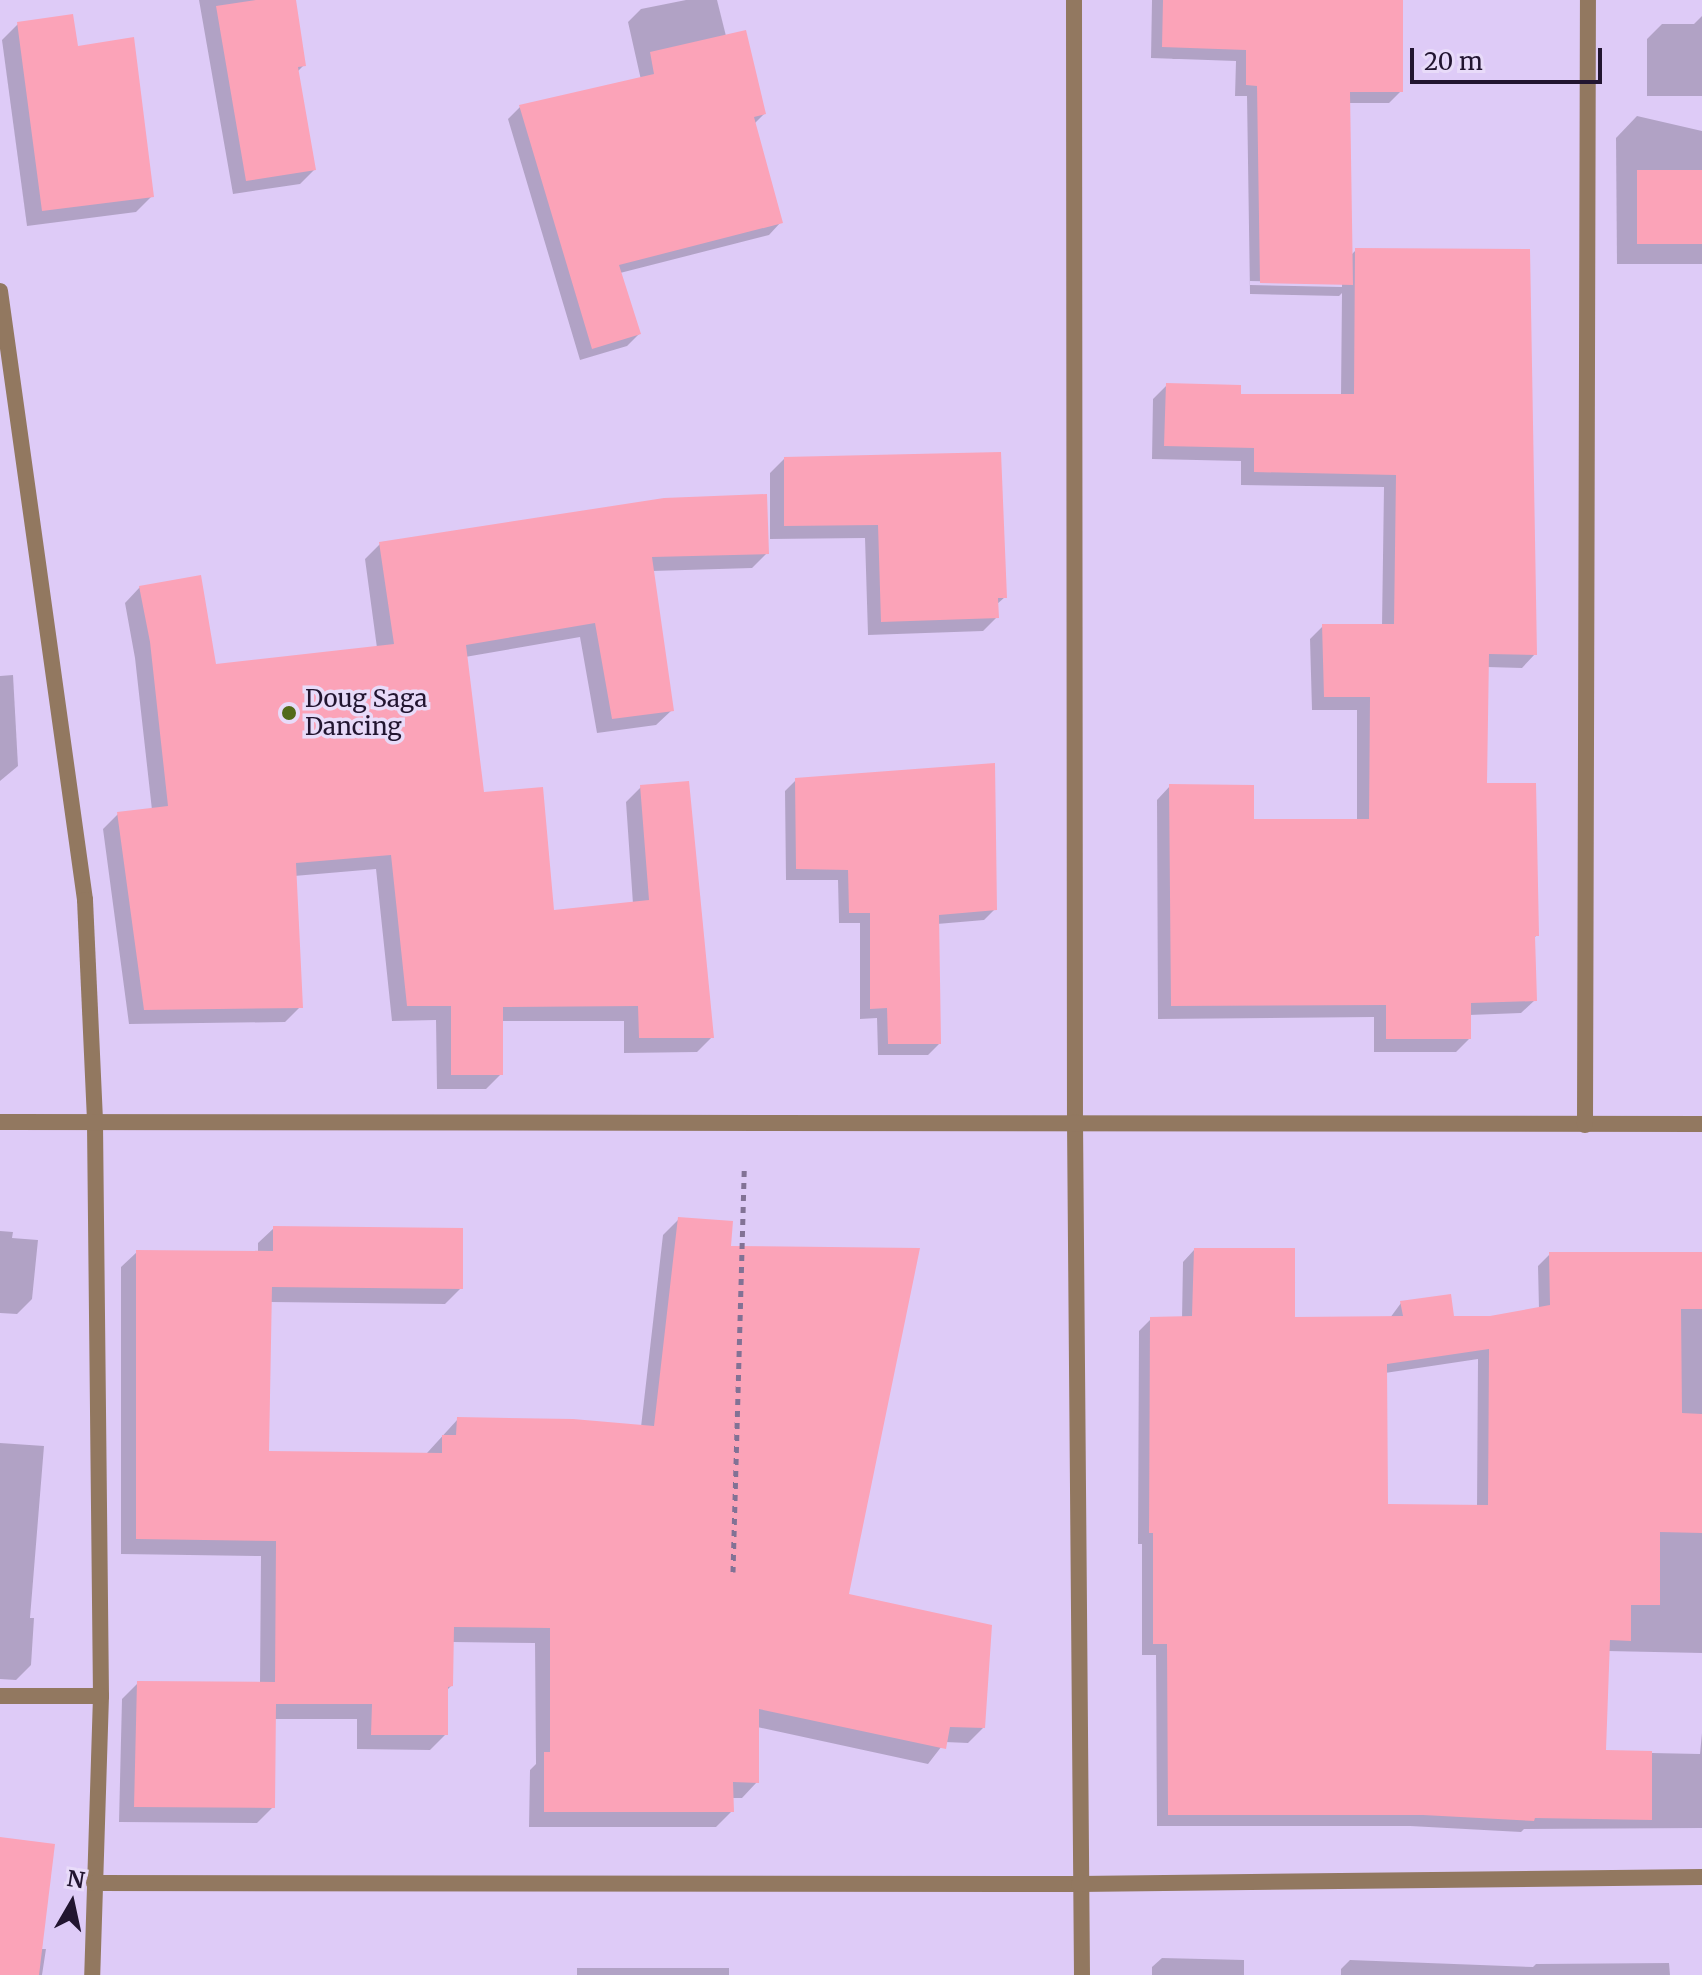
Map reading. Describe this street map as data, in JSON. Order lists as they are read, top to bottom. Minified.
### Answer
{"places":["Doug Saga Dancing"],"scale_bar":"20 m","north":"top"}
